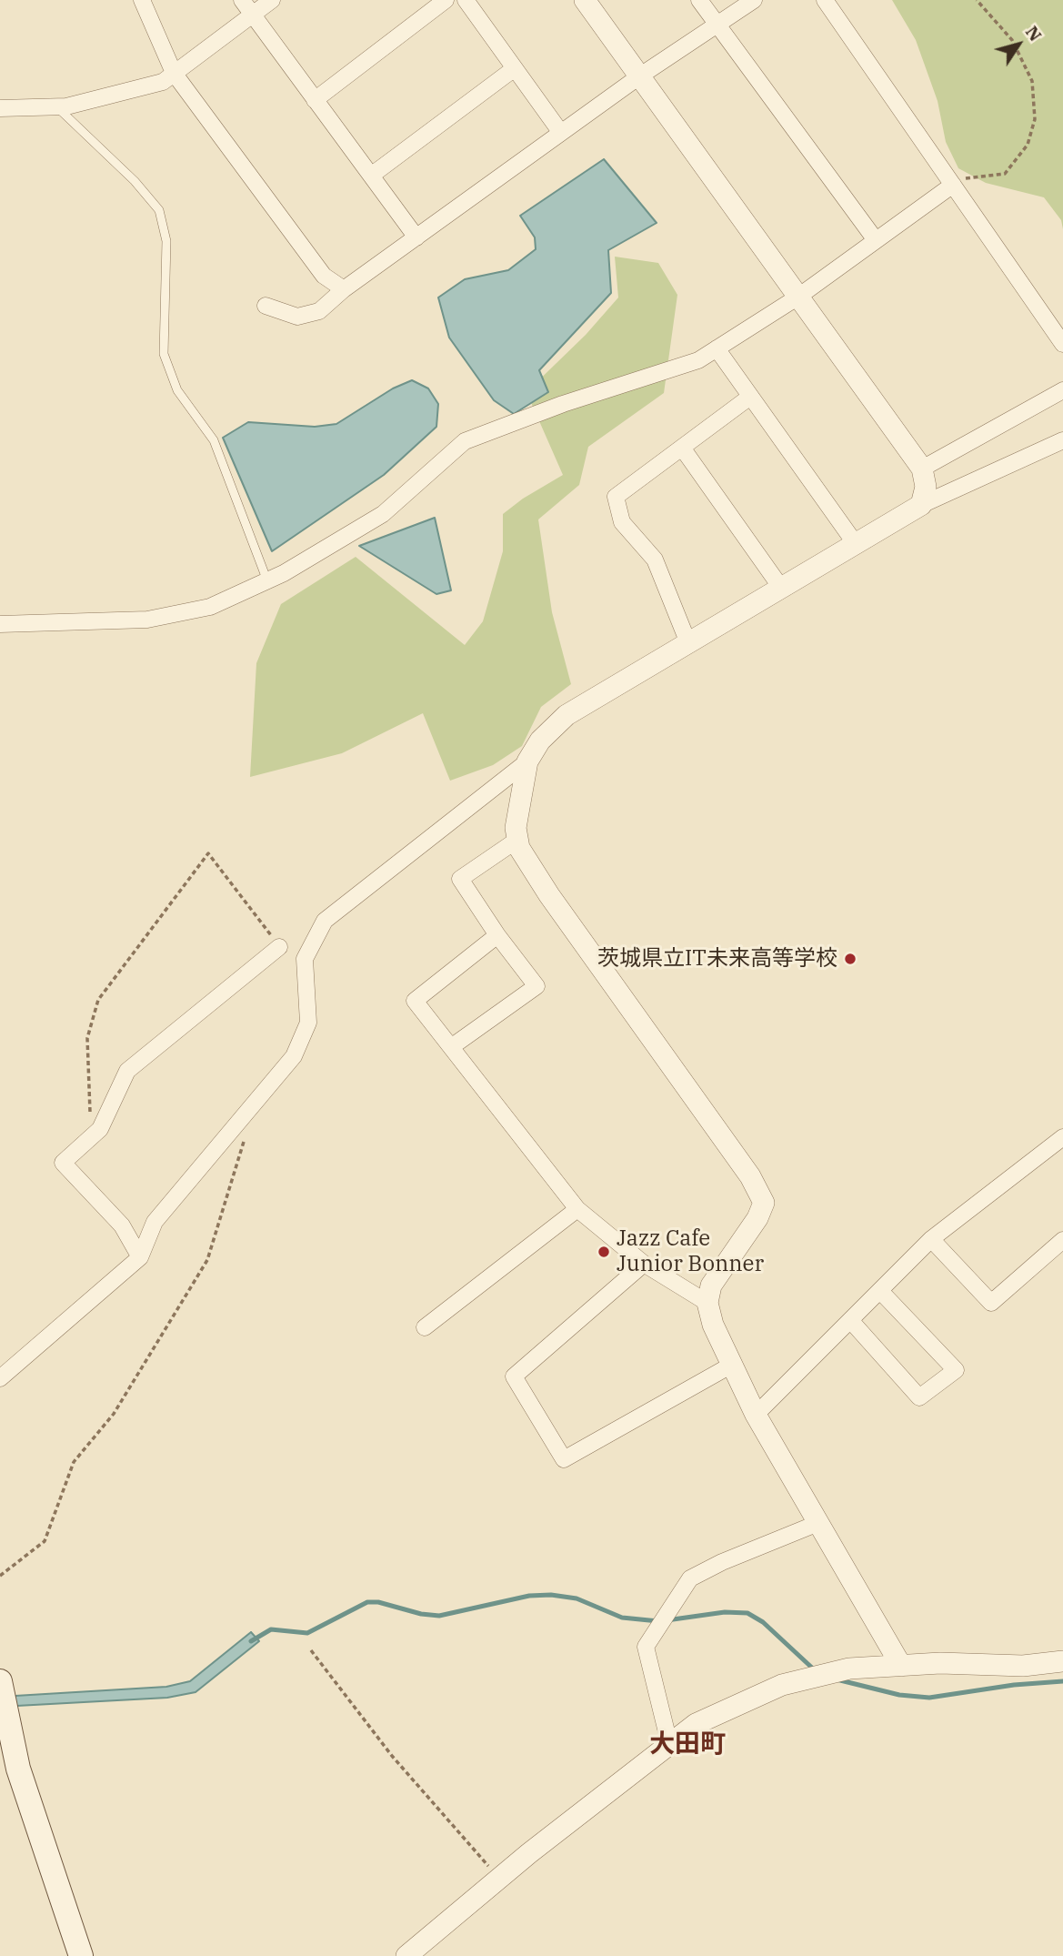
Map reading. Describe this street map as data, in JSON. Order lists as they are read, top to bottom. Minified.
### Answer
{"districts":["大田町"],"places":["茨城県立IT未来高等学校","Jazz Cafe Junior Bonner"],"north":"top right"}
